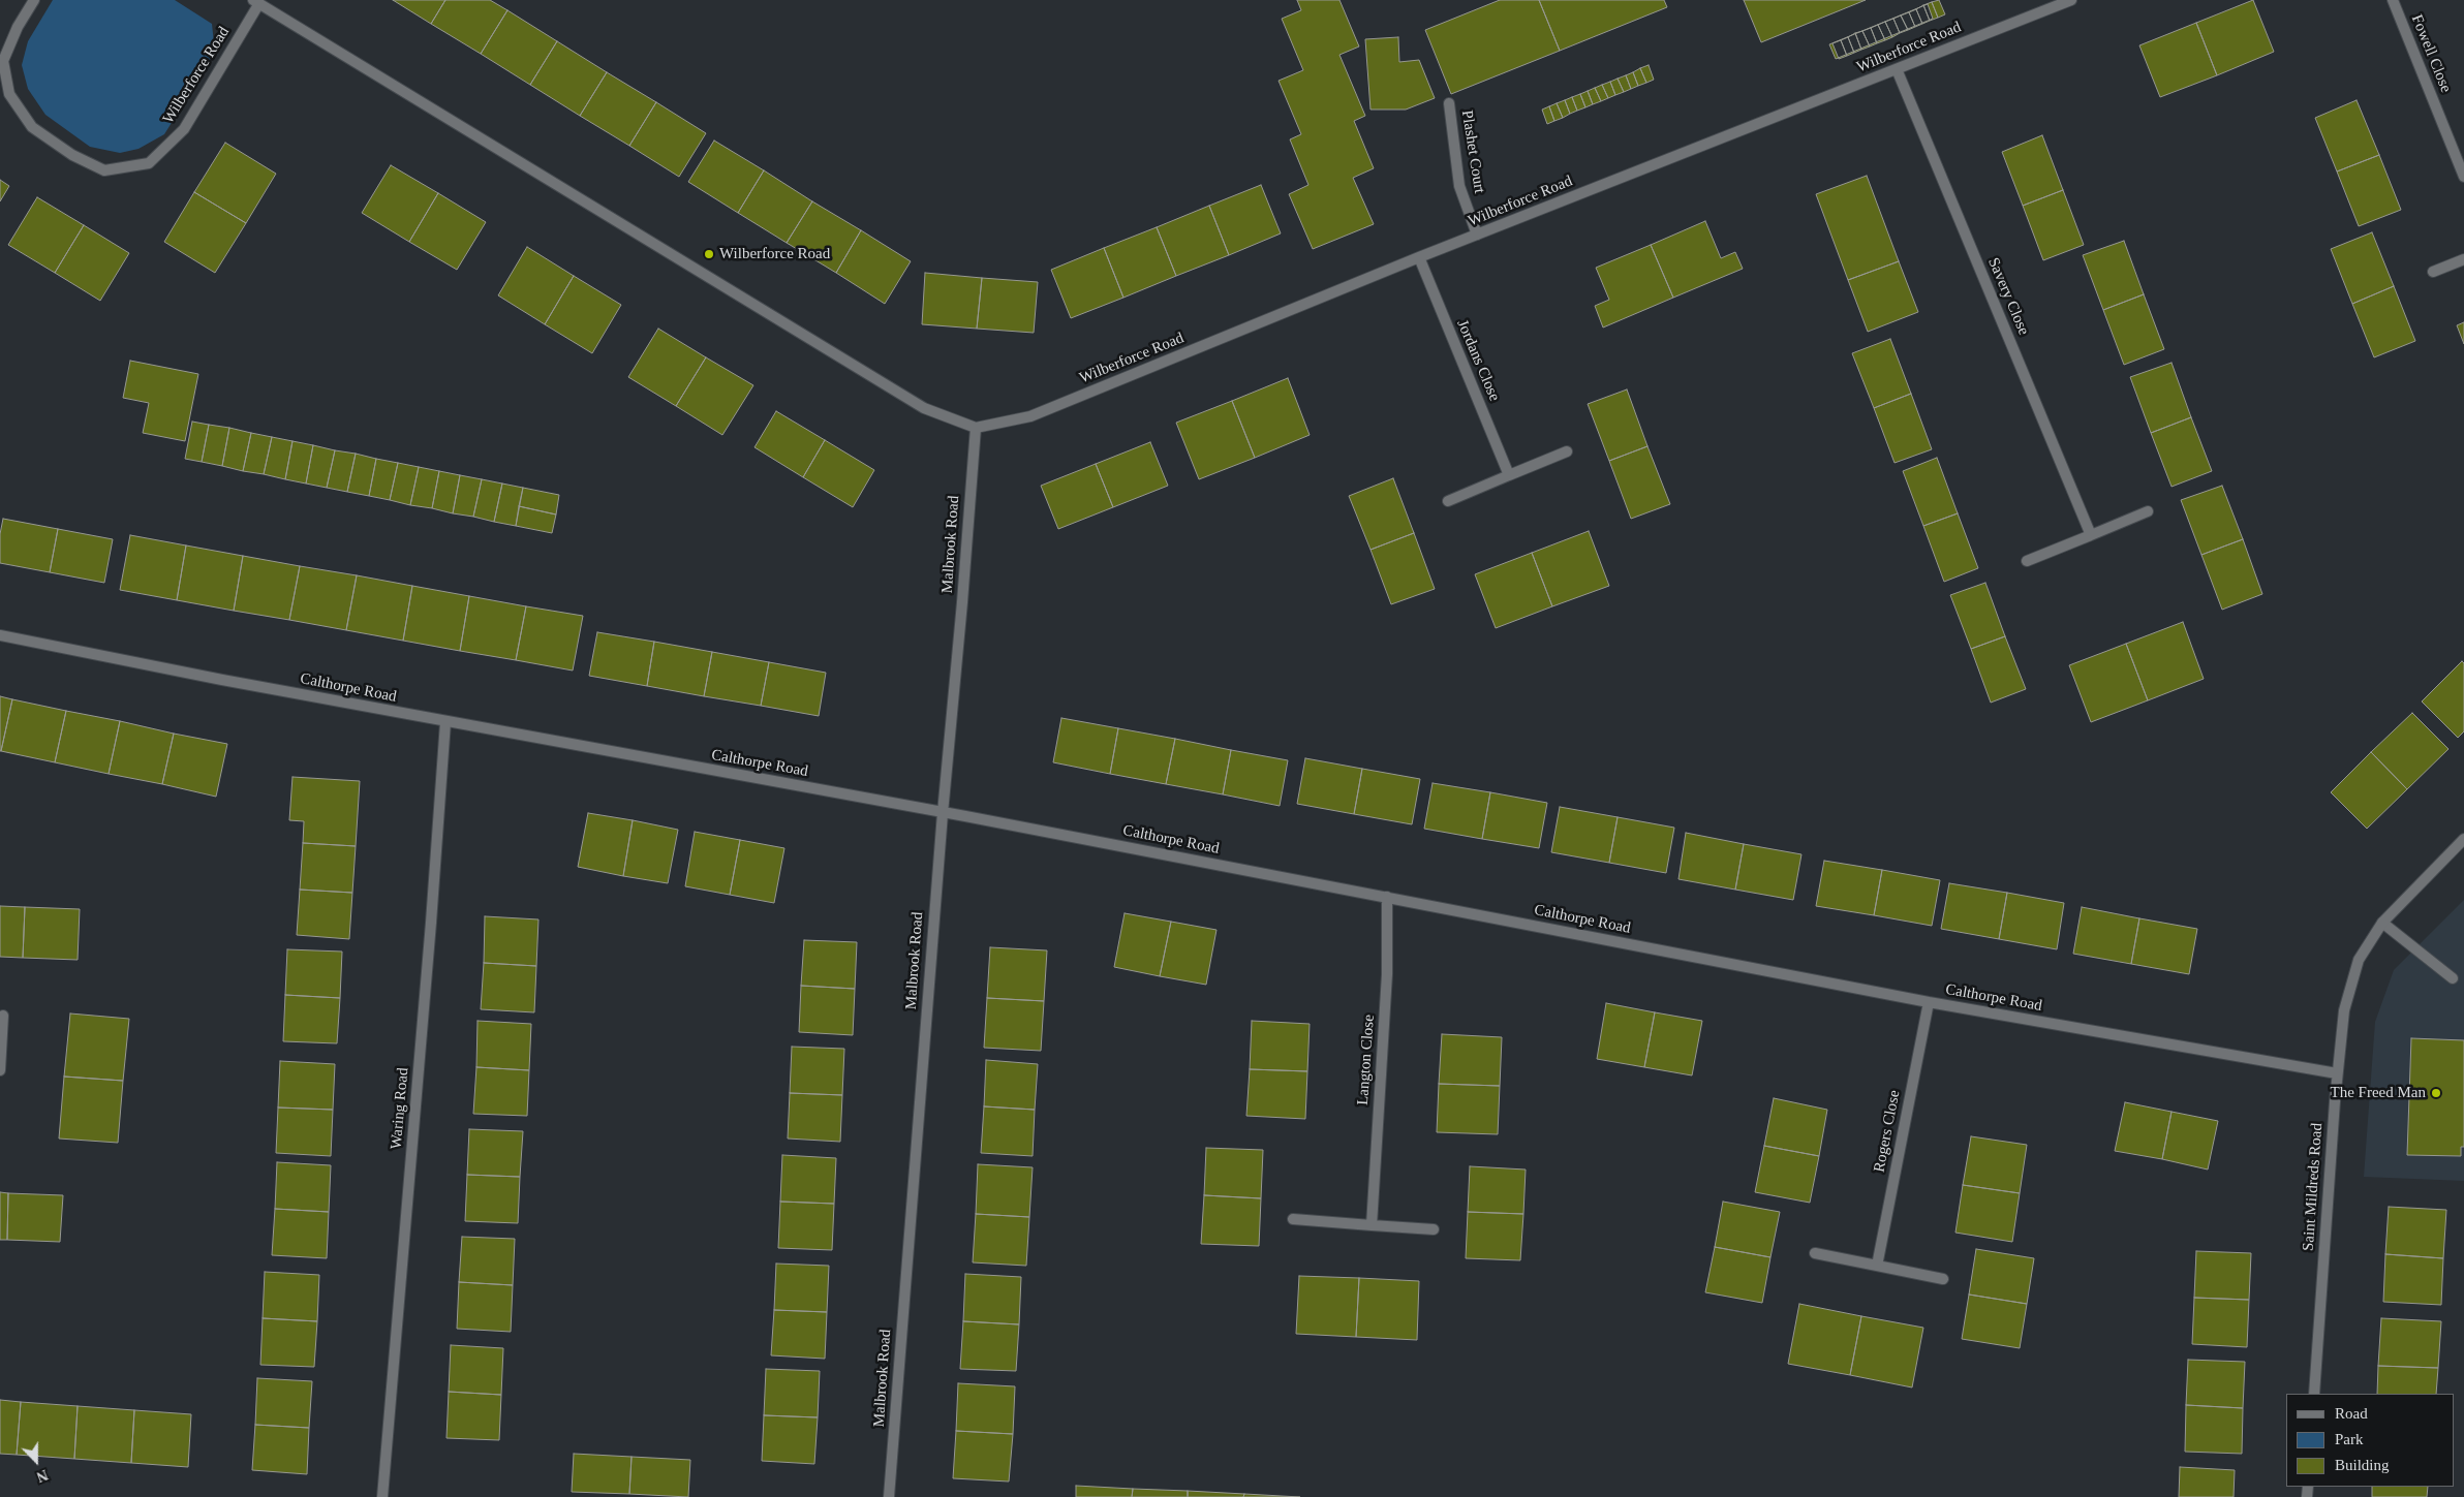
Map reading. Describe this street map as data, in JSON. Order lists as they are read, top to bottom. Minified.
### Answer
{"streets":{"street":["Wilberforce Road","Fowell Close","Plashet Court","Savery Close","Jordans Close","Malbrook Road","Calthorpe Road","Langton Close","Waring Road","Rogers Close","Saint Mildreds Road"]},"crossings":[["Wilberforce Road","Plashet Court"],["Wilberforce Road","Savery Close"],["Wilberforce Road","Jordans Close"],["Wilberforce Road","Malbrook Road"],["Malbrook Road","Calthorpe Road"],["Calthorpe Road","Langton Close"],["Calthorpe Road","Waring Road"],["Calthorpe Road","Rogers Close"],["Calthorpe Road","Saint Mildreds Road"]],"places":["Wilberforce Road","The Freed Man"],"legend":["Road","Park","Building"],"north":"bottom"}
